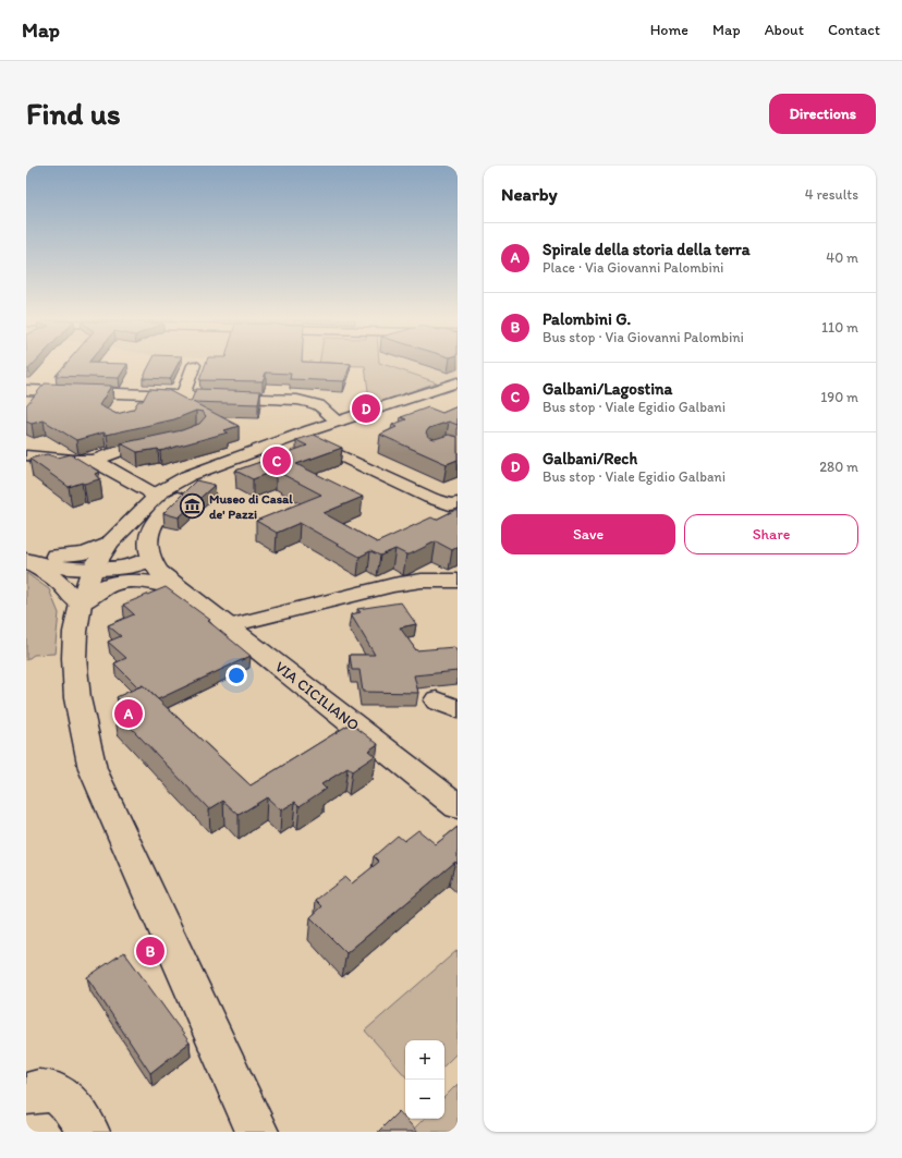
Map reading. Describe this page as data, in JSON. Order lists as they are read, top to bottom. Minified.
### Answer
{"streets":{"street":["VIA CICILIANO"]},"places":{"museum":["Museo di Casal de' Pazzi"]},"page":{"header":"Map","nav":["Home","Map","About","Contact"],"buttons":["Directions",["Save","Share"]],"title":"Find us","heading":["Nearby","4 results"],"list":[{"mark":"A","name":"Spirale della storia della terra","note":"Place · Via Giovanni Palombini","value":"40 m"},{"mark":"B","name":"Palombini G.","note":"Bus stop · Via Giovanni Palombini","value":"110 m"},{"mark":"C","name":"Galbani/Lagostina","note":"Bus stop · Viale Egidio Galbani","value":"190 m"},{"mark":"D","name":"Galbani/Rech","note":"Bus stop · Viale Egidio Galbani","value":"280 m"}],"pins":["D","C","A","B"],"map_buttons":["+","−"]}}
